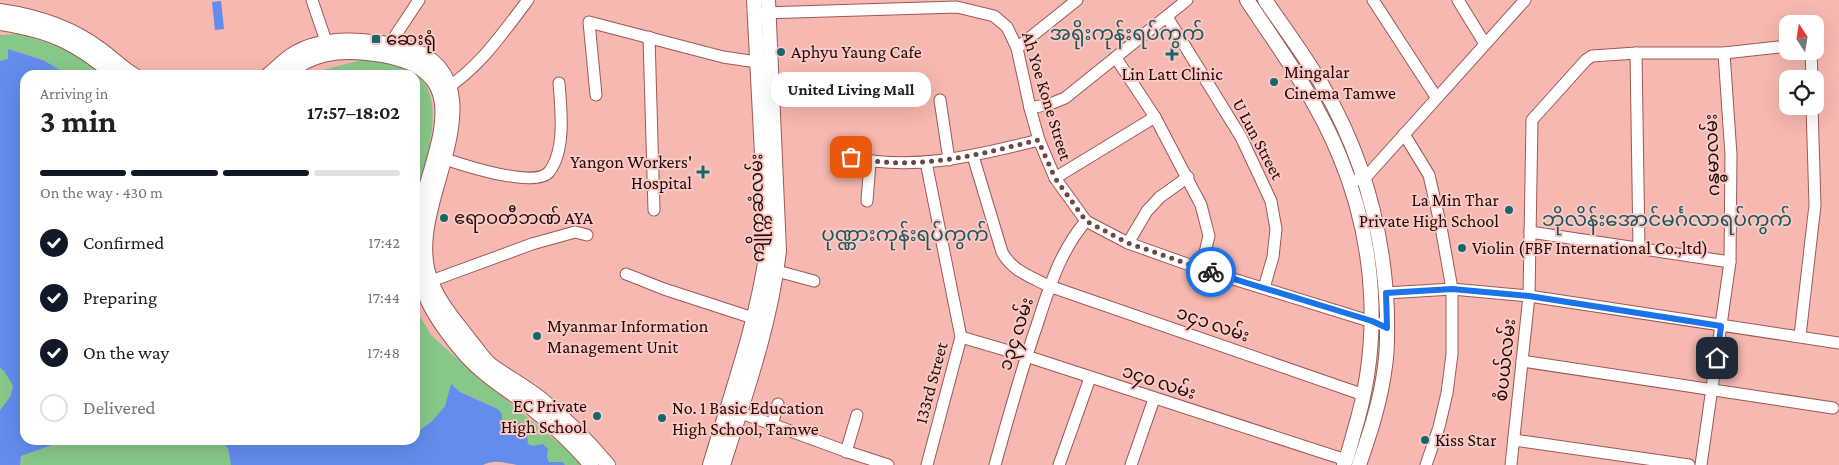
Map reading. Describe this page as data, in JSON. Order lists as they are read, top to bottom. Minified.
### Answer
{"streets":{"main road":["ကျိုက္ကဆံလမ်း"],"street":["Ah Yoe Kone Street","U Lun Street","ဂန္ဓမာလမ်း","၁၄၁ လမ်း","၁၃၄ လမ်း","စံပယ်လမ်း","၁၄၀ လမ်း","133rd Street"]},"crossings":[["Ah Yoe Kone Street","U Lun Street"],["Ah Yoe Kone Street","ကျိုက္ကဆံလမ်း"],["Ah Yoe Kone Street","၁၃၄ လမ်း"],["ဂန္ဓမာလမ်း","စံပယ်လမ်း"],["၁၄၁ လမ်း","၁၃၄ လမ်း"],["၁၃၄ လမ်း","၁၄၀ လမ်း"],["၁၄၀ လမ်း","133rd Street"]],"districts":["အရိုးကုန်းရပ်ကွက်","ဘိုလိန်းအောင်မင်္ဂလာရပ်ကွက်","ပုဏ္ဏားကုန်းရပ်ကွက်"],"places":{"transit":["ဆေးရုံ"],"other":["Aphyu Yaung Cafe","Mingalar Cinema Tamwe","United Living Mall","La Min Thar Private High School","ဧရာဝတီဘဏ် AYA","Violin (FBF International Co.,ltd)","Myanmar Information Management Unit","EC Private High School","No. 1 Basic Education High School, Tamwe","Kiss Star"],"health":["Lin Latt Clinic","Yangon Workers' Hospital"]},"north":"top","page":{"heading":["3 min","Arriving in","17:57–18:02"],"bubble":"United Living Mall","bar":"On the way · 430 m","list":[["Confirmed","17:42"],["Preparing","17:44"],["On the way","17:48"],"Delivered"]}}
